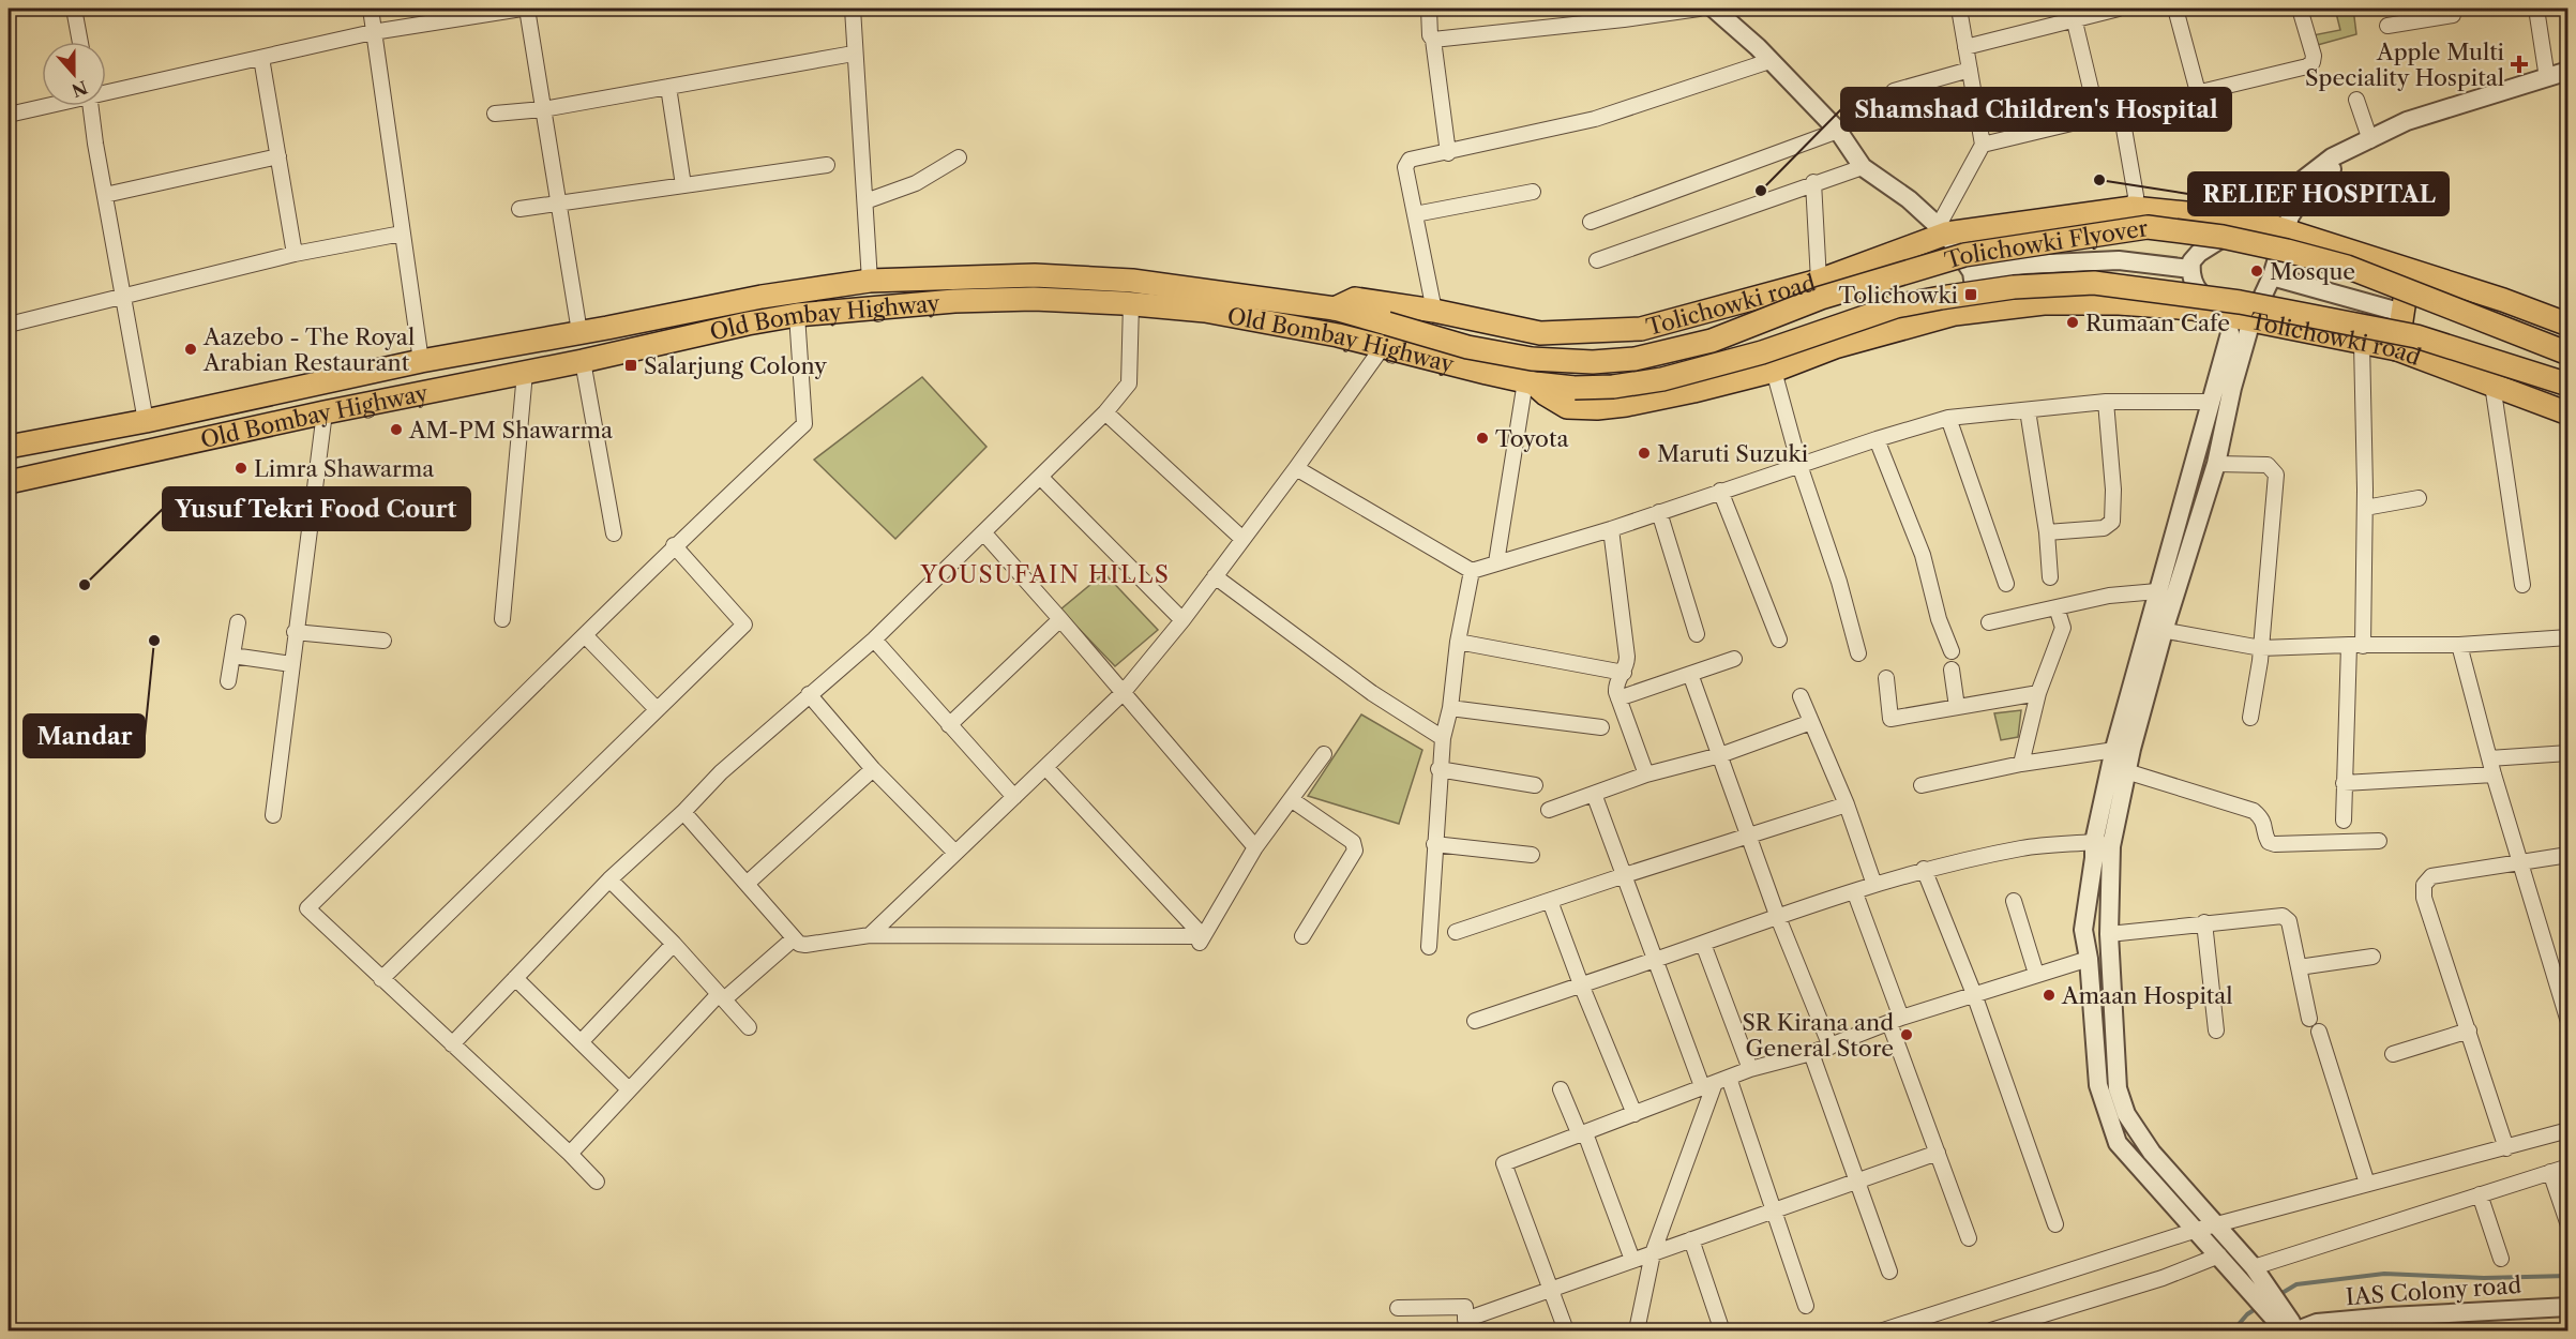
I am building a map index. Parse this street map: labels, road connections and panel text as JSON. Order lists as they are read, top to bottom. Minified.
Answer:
{"streets":{"main road":["Tolichowki Flyover","Tolichowki road","Old Bombay Highway"],"street":["IAS Colony road"]},"crossings":[["Tolichowki Flyover","Tolichowki road"],["Tolichowki Flyover","Old Bombay Highway"],["Tolichowki road","Old Bombay Highway"]],"districts":["YOUSUFAIN HILLS"],"places":{"health":["Apple Multi Speciality Hospital"],"other":["RELIEF HOSPITAL","Shamshad Children's Hospital","Mosque","Rumaan Cafe","Aazebo - The Royal Arabian Restaurant","AM-PM Shawarma","Toyota","Maruti Suzuki","Limra Shawarma","Yusuf Tekri Food Court","Mandar","Amaan Hospital","SR Kirana and General Store"],"transit":["Tolichowki","Salarjung Colony"]},"north":"bottom"}
